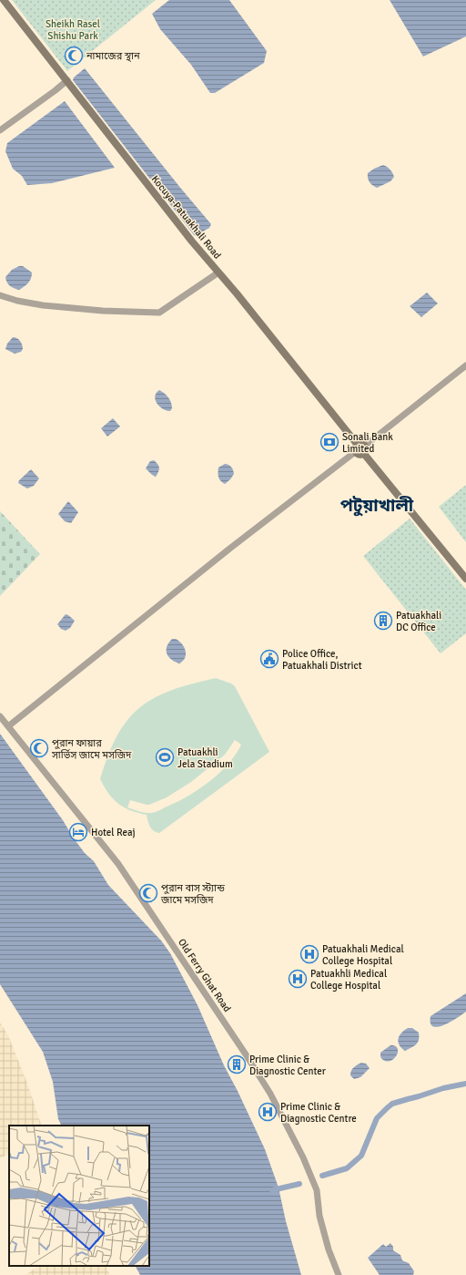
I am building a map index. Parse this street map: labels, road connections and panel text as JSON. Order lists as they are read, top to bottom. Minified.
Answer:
{"streets":{"main road":["Kocuya-Patuakhali Road"],"street":["Old Ferry Ghat Road"]},"districts":["পটুয়াখালী"],"parks":["Sheikh Rasel Shishu Park"],"places":{"mosque":["নামাজের স্থান","পুরান ফায়ার সার্ভিস জামে মসজিদ","পুরান বাস স্ট্যান্ড জামে মসজিদ"],"bank":["Sonali Bank Limited"],"building":["Patuakhali DC Office","Prime Clinic & Diagnostic Center"],"public building":["Police Office, Patuakhali District"],"sports":["Patuakhli Jela Stadium"],"hotel":["Hotel Reaj"],"hospital":["Patuakhali Medical College Hospital","Patuakhli Medical College Hospital","Prime Clinic & Diagnostic Centre"]}}
